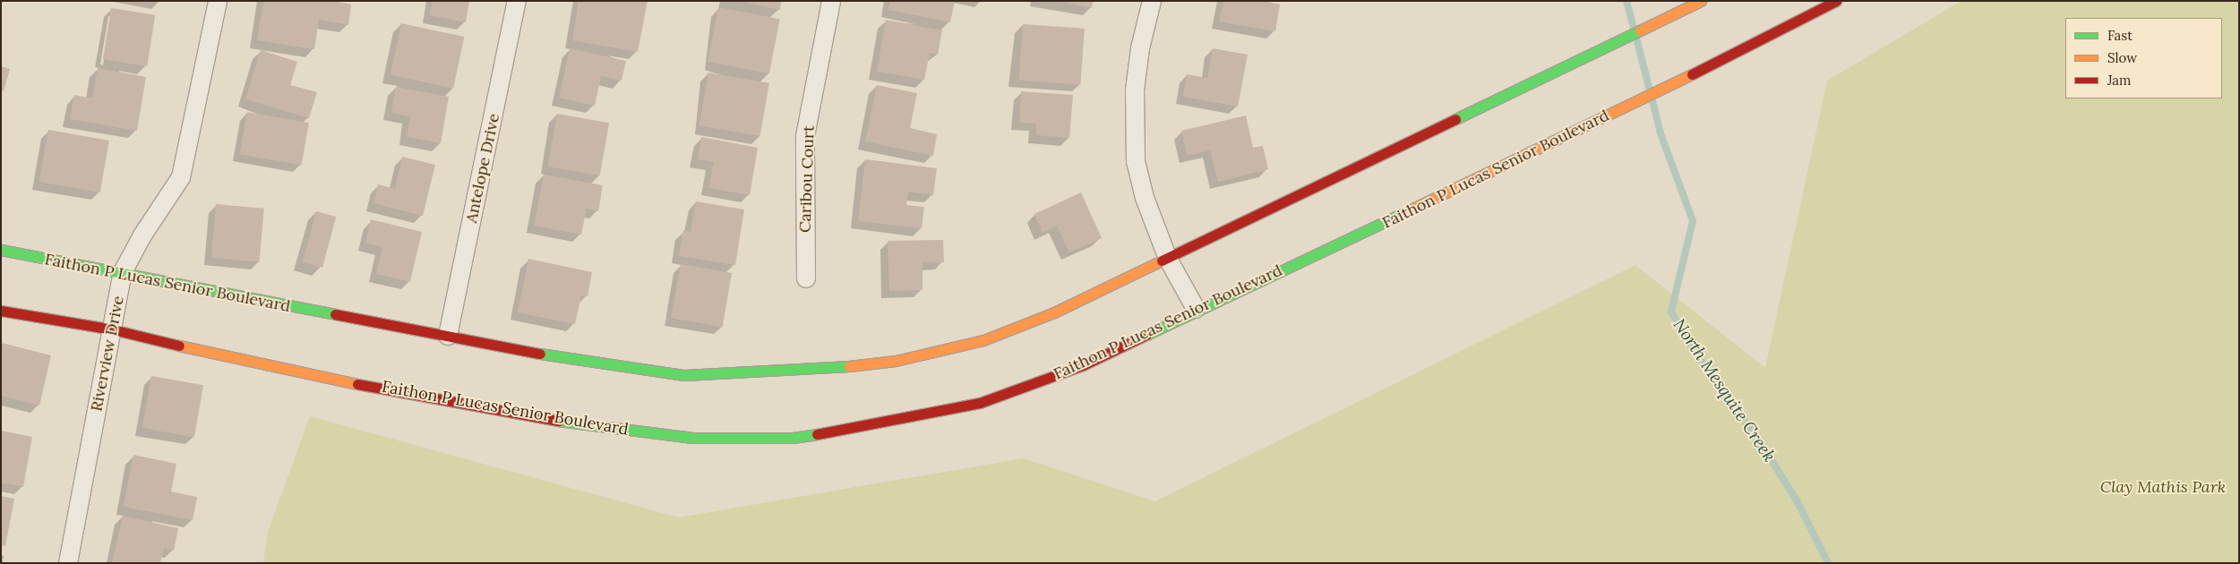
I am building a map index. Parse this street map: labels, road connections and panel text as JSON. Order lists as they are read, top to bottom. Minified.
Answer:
{"streets":{"main road":["Faithon P Lucas Senior Boulevard"],"street":["Antelope Drive","Caribou Court","Riverview Drive"]},"crossings":[["Antelope Drive","Faithon P Lucas Senior Boulevard"],["Faithon P Lucas Senior Boulevard","Riverview Drive"]],"water":["North Mesquite Creek"],"parks":["Clay Mathis Park"],"legend":["Fast","Slow","Jam"]}
